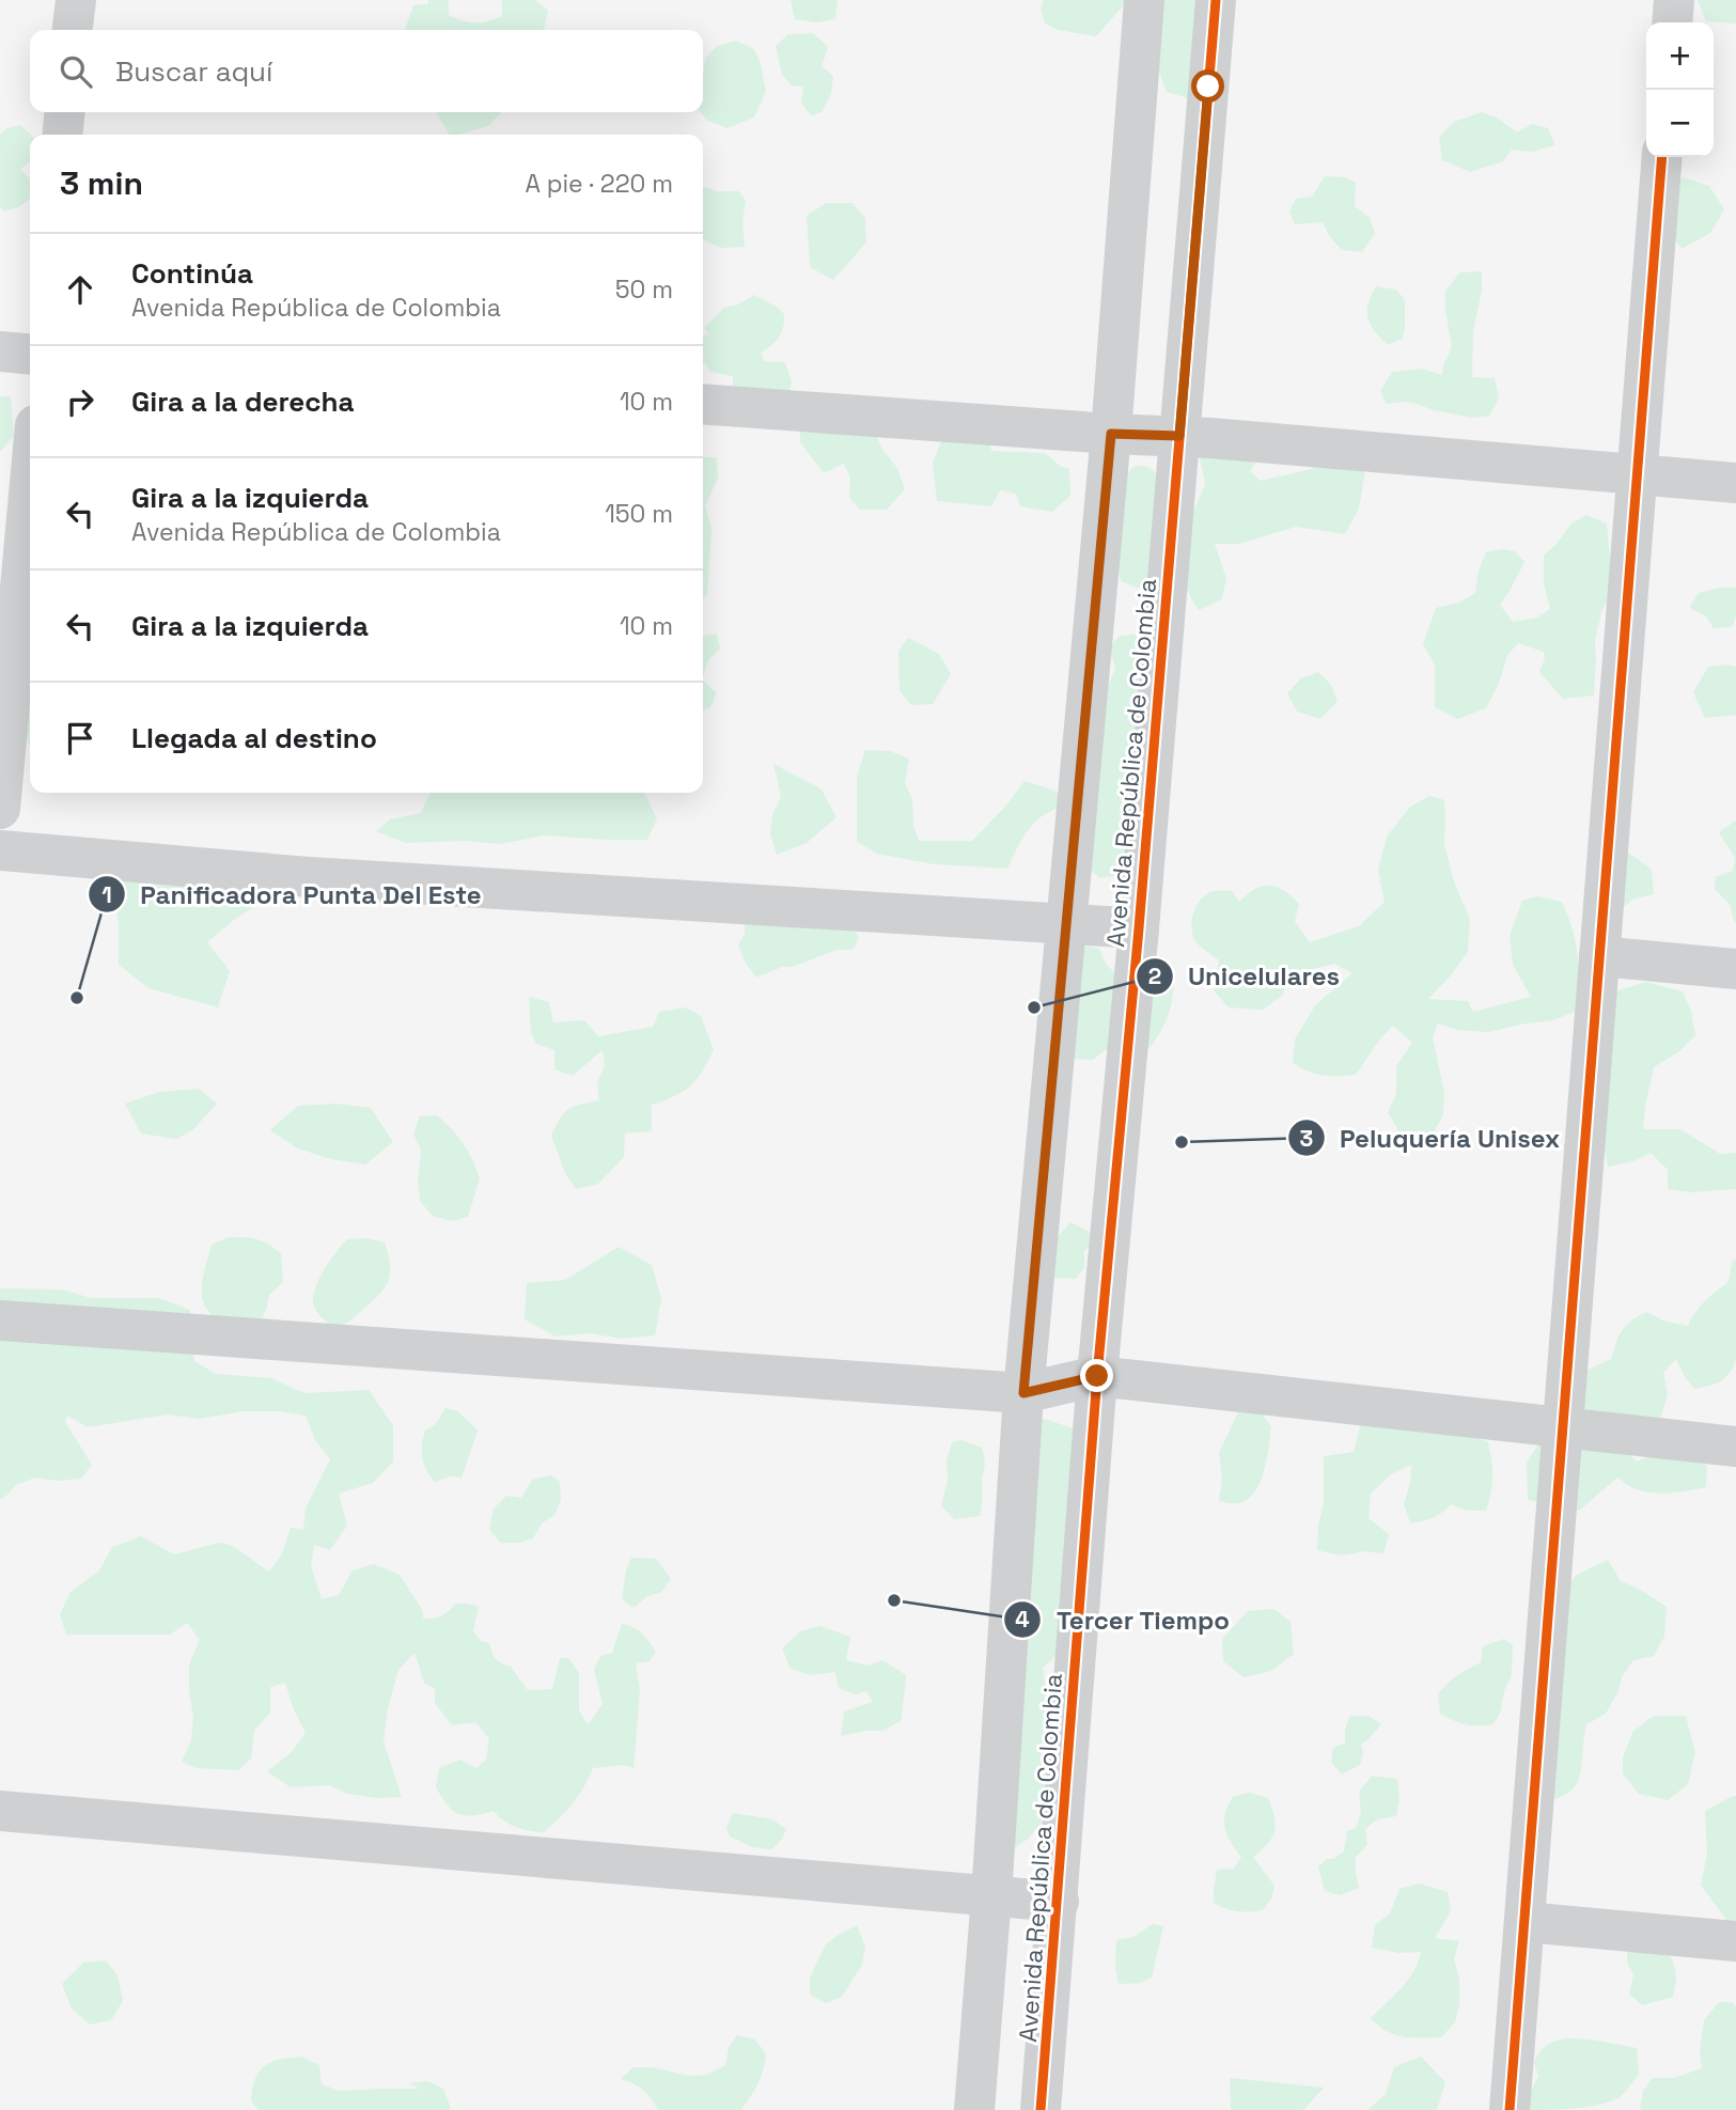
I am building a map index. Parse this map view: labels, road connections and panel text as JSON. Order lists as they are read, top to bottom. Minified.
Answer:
{"streets":{"street":["Avenida República de Colombia"]},"places":["Panificadora Punta Del Este","Unicelulares","Peluquería Unisex","Tercer Tiempo"],"page":{"map_buttons":["+","−"],"search":"Buscar aquí","heading":["3 min","A pie · 220 m"],"list":[["Continúa","Avenida República de Colombia","50 m"],["Gira a la derecha","10 m"],["Gira a la izquierda","Avenida República de Colombia","150 m"],["Gira a la izquierda","10 m"],"Llegada al destino"]}}
